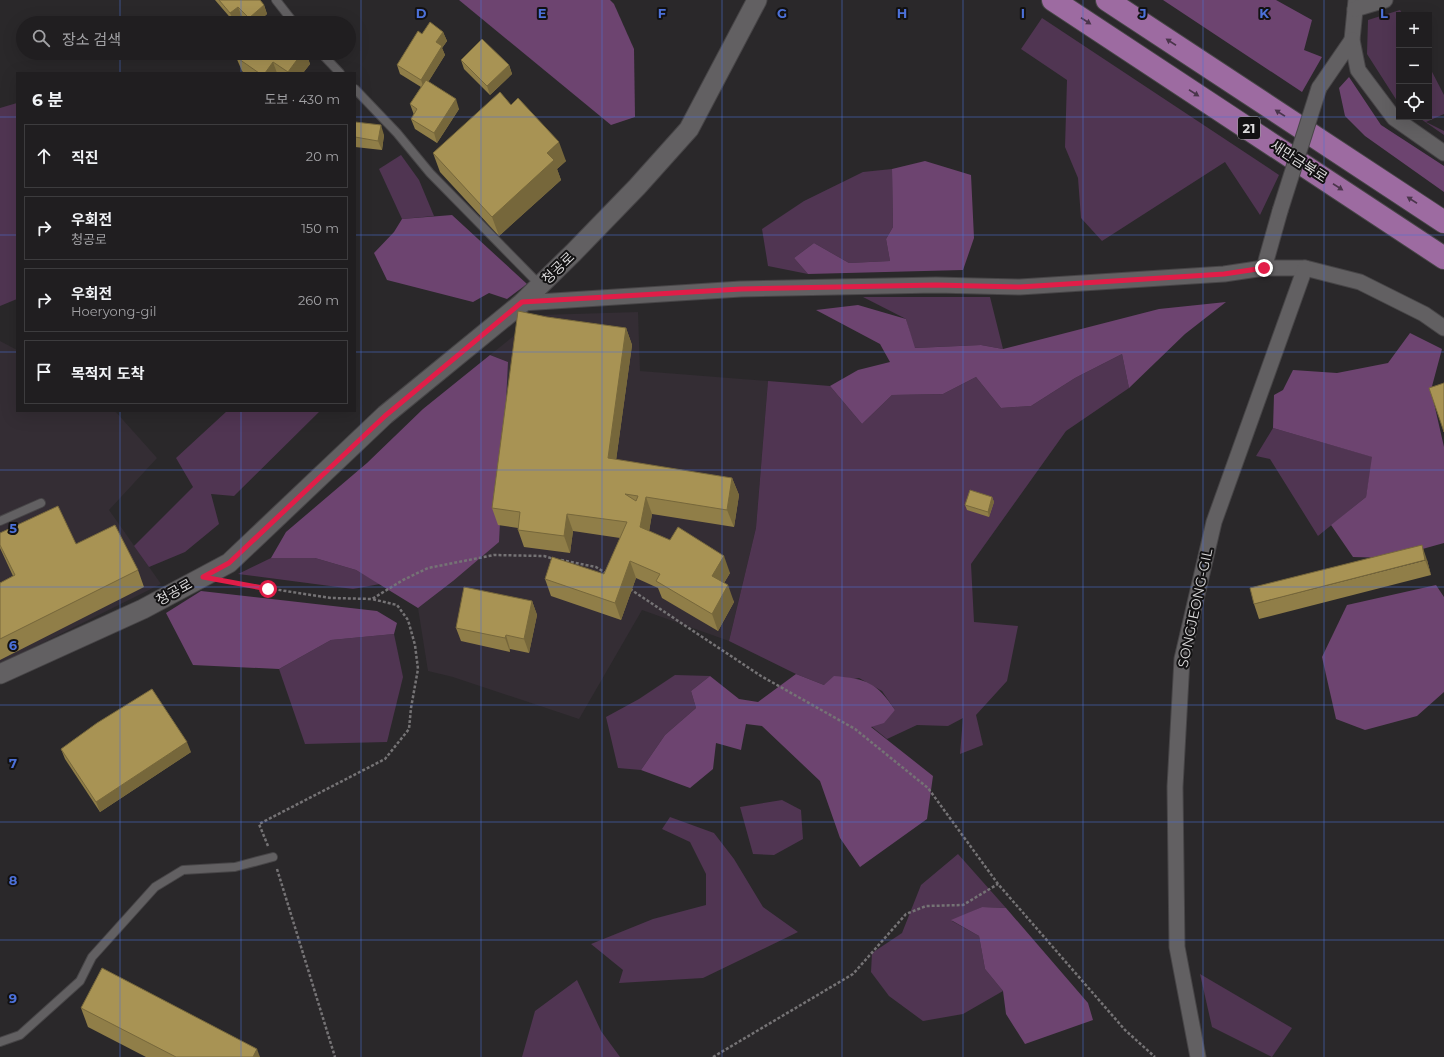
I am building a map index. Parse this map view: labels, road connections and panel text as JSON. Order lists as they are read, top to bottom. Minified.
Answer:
{"streets":{"highway":["21","새만금북로"],"street":["청공로","SONGJEONG-GIL"]},"page":{"map_buttons":["+","−"],"search":"장소 검색","heading":["6 분","도보 · 430 m"],"list":[["직진","20 m"],["우회전","청공로","150 m"],["우회전","Hoeryong-gil","260 m"],"목적지 도착"]},"grid":{"columns":["D","E","F","G","H","I","J","K","L"],"rows":["5","6","7","8","9"]}}
